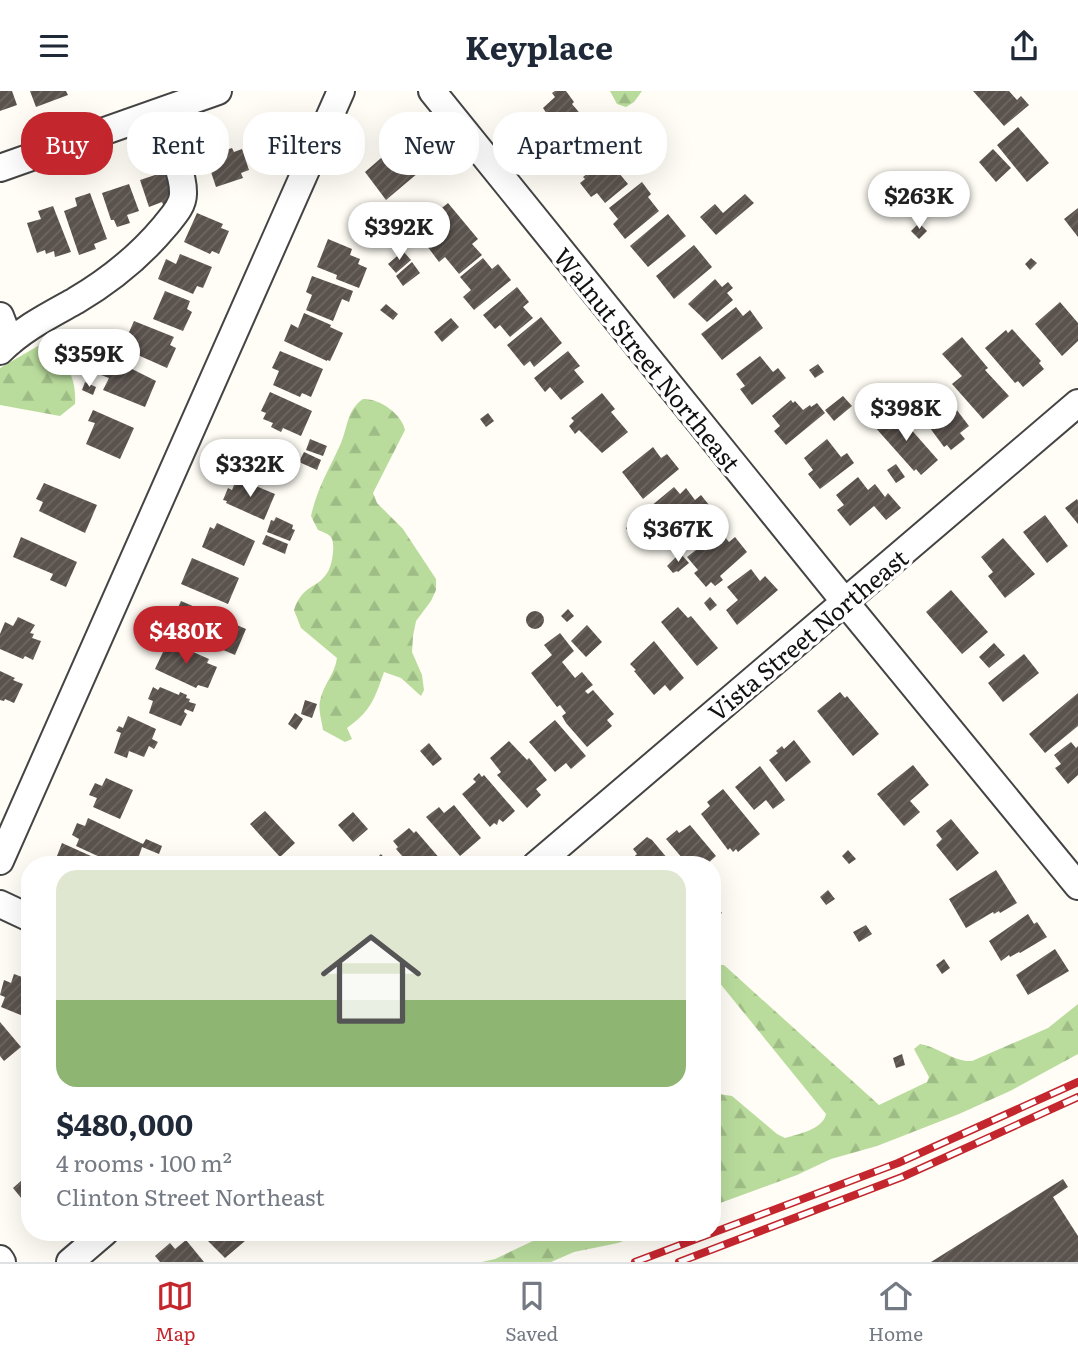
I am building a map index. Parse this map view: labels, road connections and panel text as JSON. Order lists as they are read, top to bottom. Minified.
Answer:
{"streets":{"street":["Walnut Street Northeast","Vista Street Northeast"]},"crossings":[["Walnut Street Northeast","Vista Street Northeast"]],"page":{"header":"Keyplace","chip":["Buy","Rent","Filters","New","Apartment"],"price":["$263K","$392K","$359K","$398K","$332K","$367K","$480K"],"list":[{"name":"$480,000","note":"4 rooms · 100 m² · Clinton Street Northeast"}],"tabs":["Map","Saved","Home"]}}
